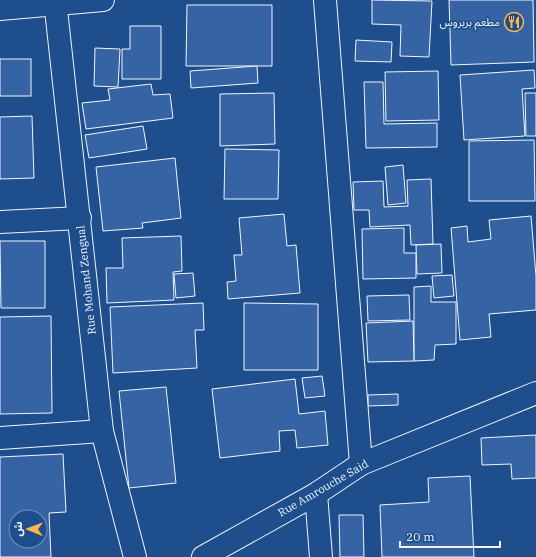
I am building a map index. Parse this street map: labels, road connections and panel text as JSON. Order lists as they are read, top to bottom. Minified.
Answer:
{"streets":{"street":["Rue Mohand Zengual","Rue Amrouche Said"]},"places":{"restaurant":["مطعم بربروس"]},"scale_bar":"20 m","north":"left"}
